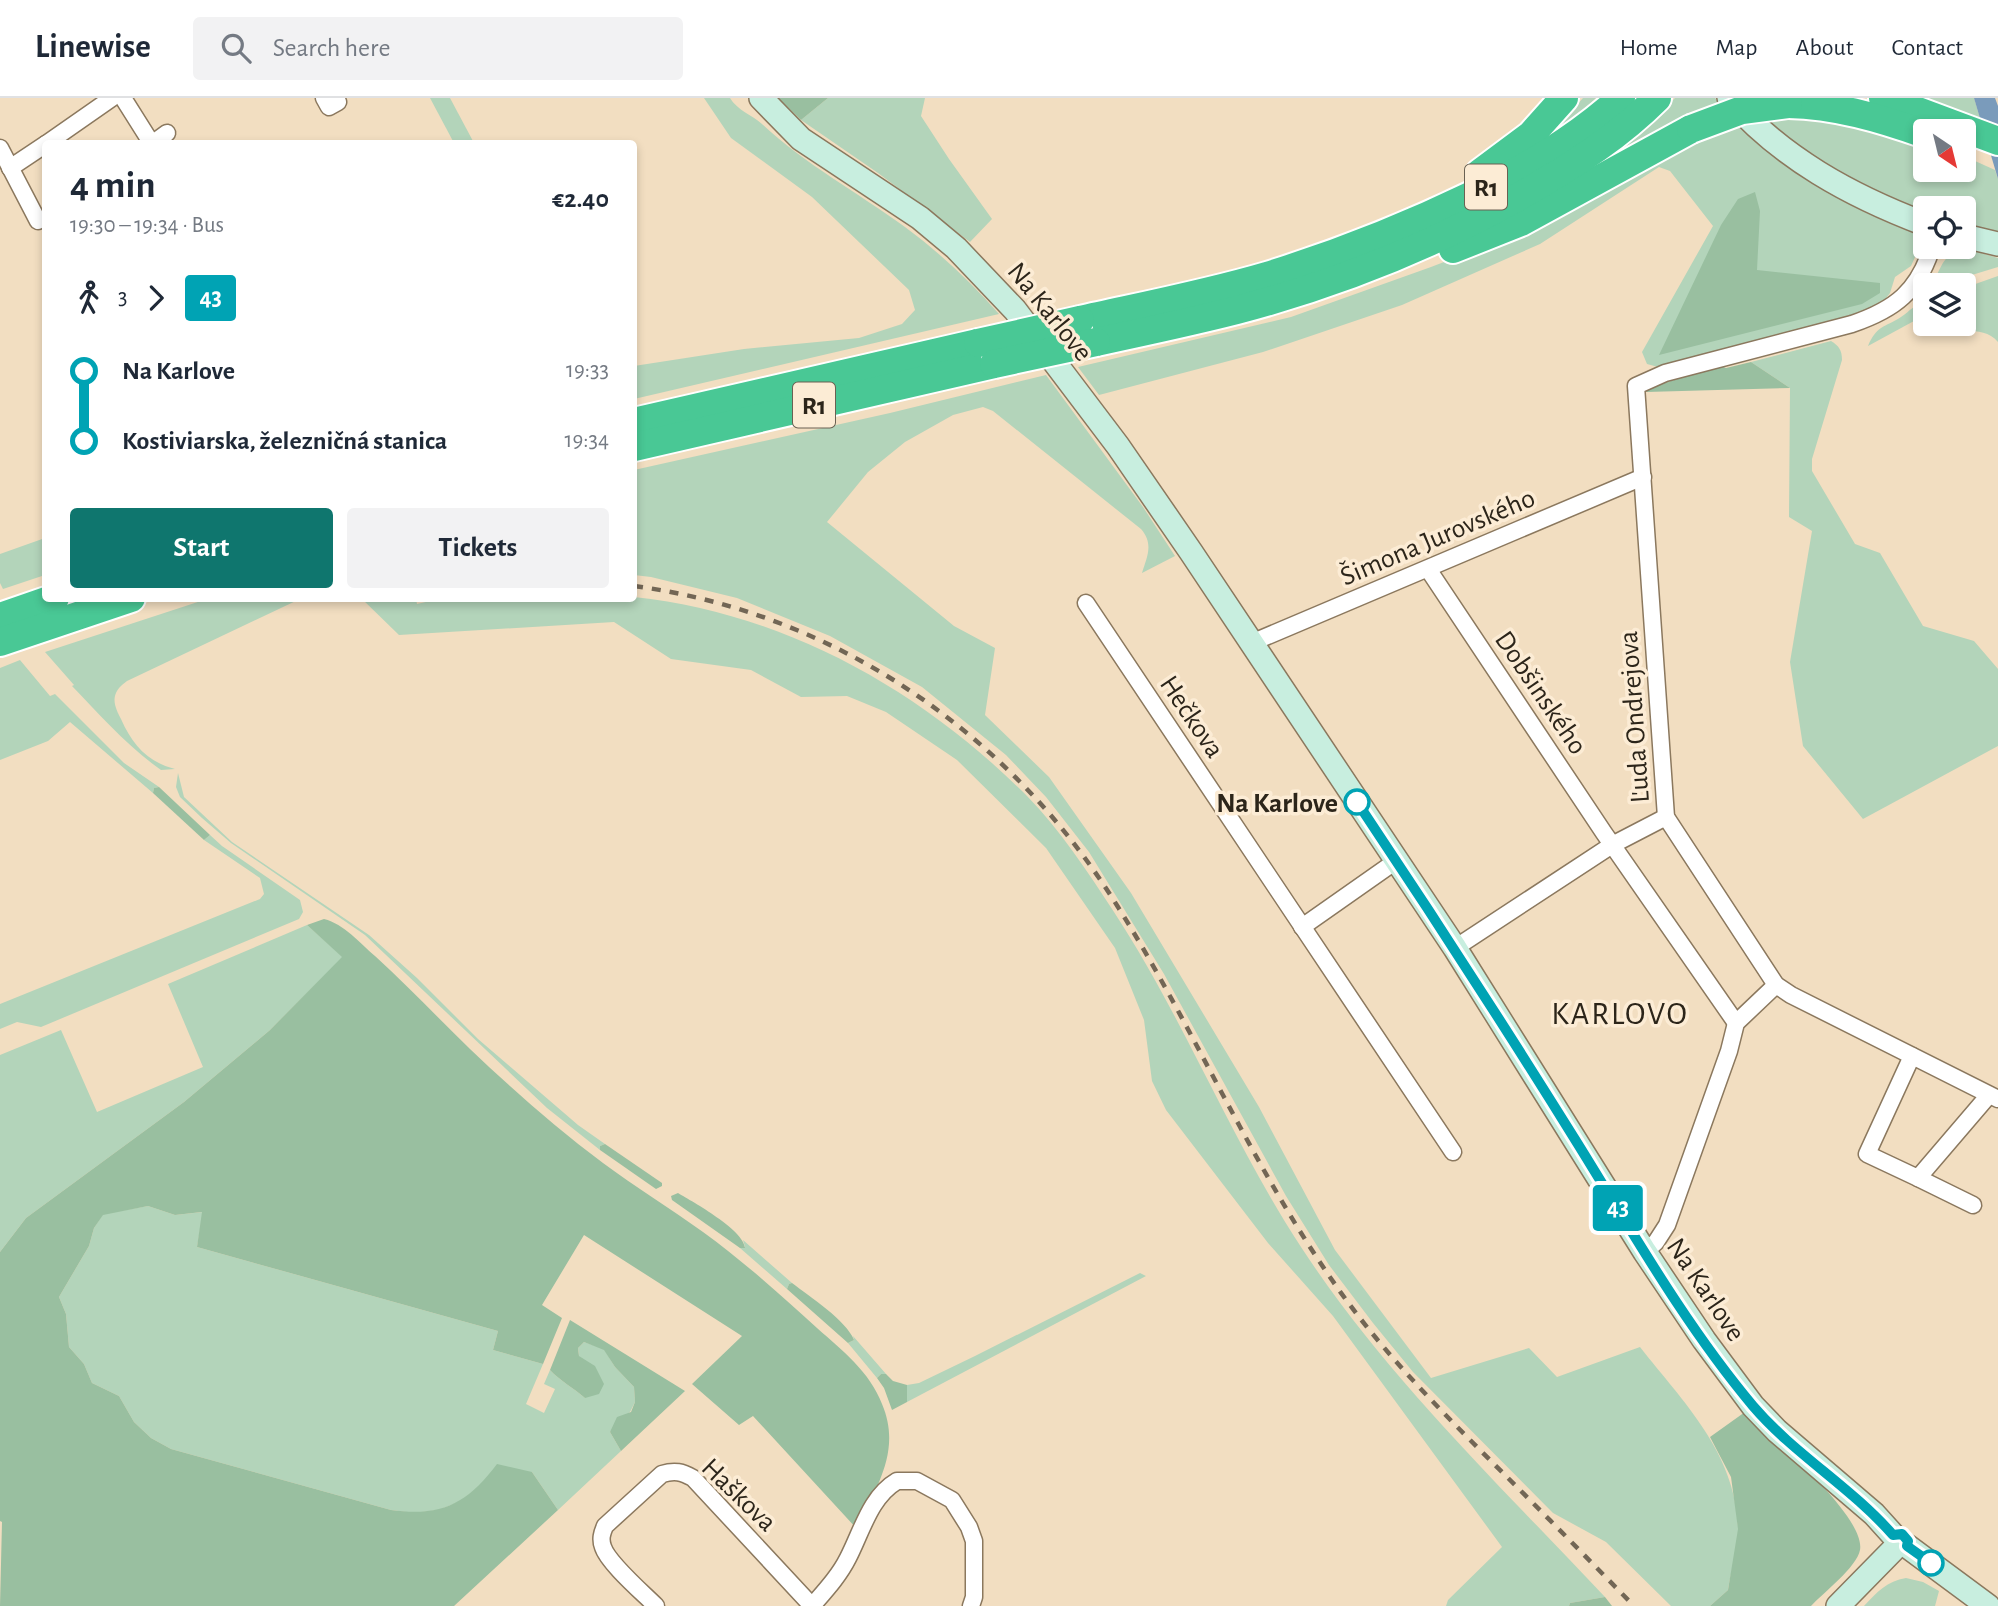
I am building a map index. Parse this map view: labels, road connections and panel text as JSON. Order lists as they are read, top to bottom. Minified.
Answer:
{"streets":{"highway":["R1"],"street":["Na Karlove","Šimona Jurovského","Dobšinského","Hečkova","Ľuda Ondrejova","Haškova"]},"crossings":[["Na Karlove","Šimona Jurovského"],["Šimona Jurovského","Dobšinského"],["Šimona Jurovského","Ľuda Ondrejova"]],"districts":["KARLOVO"],"places":["Na Karlove"],"lines":["bus line 43"],"north":"bottom right","page":{"header":"Linewise","search":"Search here","nav":["Home","Map","About","Contact"],"on_map":"43","heading":["4 min","19:30 – 19:34 · Bus","€2.40"],"legs":["3","43"],"list":[{"name":"Na Karlove","value":"19:33"},{"name":"Kostiviarska, železničná stanica","value":"19:34"}],"buttons":["Start","Tickets"]}}
